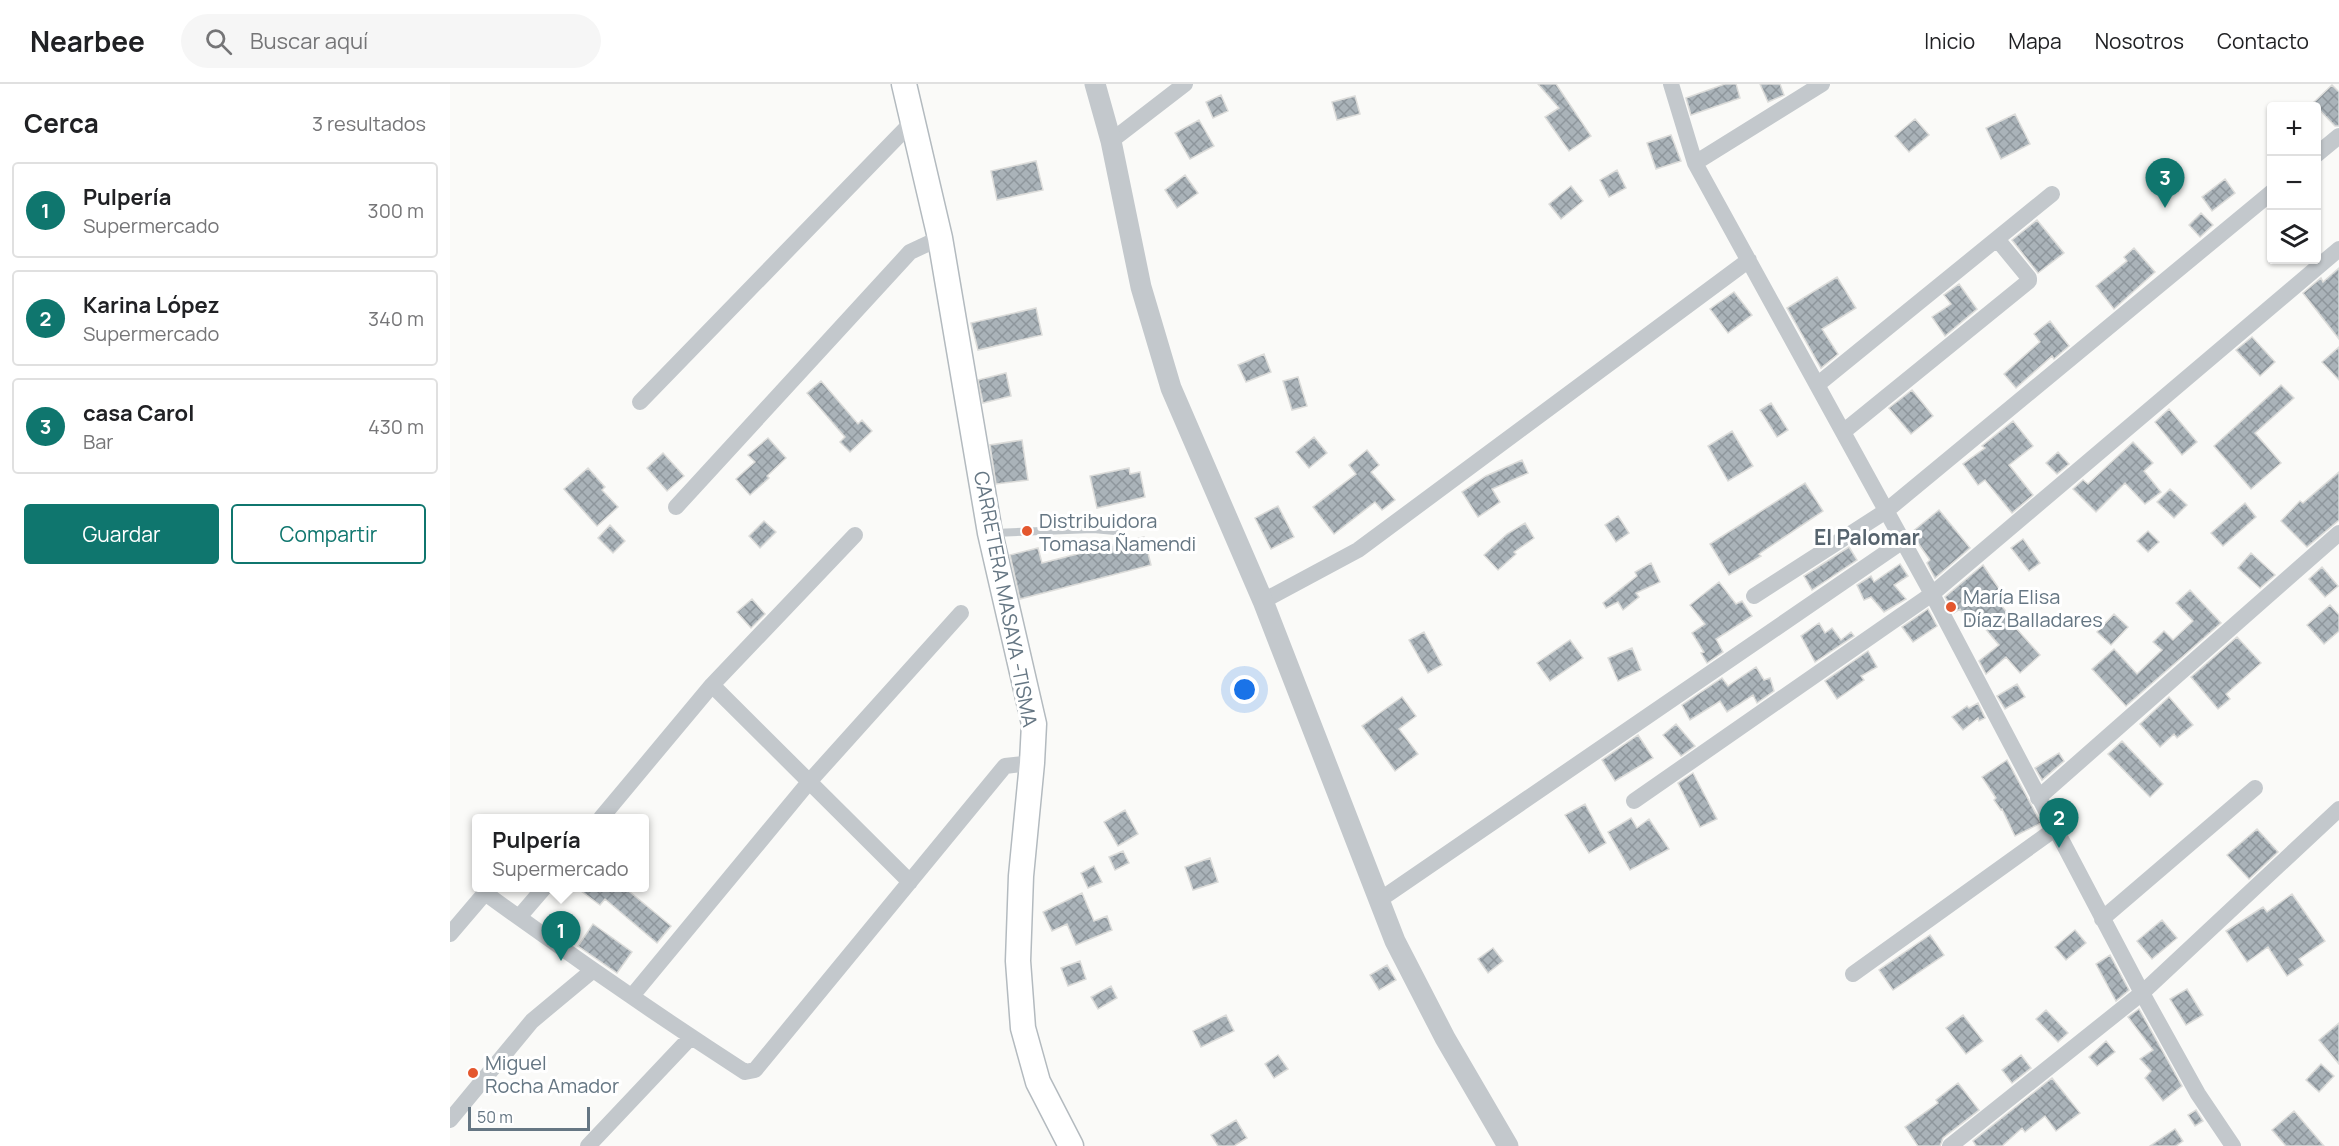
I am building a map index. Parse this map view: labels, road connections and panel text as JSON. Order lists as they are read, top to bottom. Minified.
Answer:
{"streets":{"main road":["CARRETERA MASAYA -TISMA"]},"districts":["El Palomar"],"places":["Distribuidora Tomasa Ñamendi","María Elisa Díaz Balladares","Miguel Rocha Amador"],"scale_bar":"50 m","page":{"header":"Nearbee","search":"Buscar aquí","nav":["Inicio","Mapa","Nosotros","Contacto"],"heading":["Cerca","3 resultados"],"map_buttons":["+","−"],"pins":["3","2","1"],"list":[{"mark":"1","name":"Pulpería","note":"Supermercado","value":"300 m"},{"mark":"2","name":"Karina López","note":"Supermercado","value":"340 m"},{"mark":"3","name":"casa Carol","note":"Bar","value":"430 m"}],"buttons":["Guardar","Compartir"],"popup":["Pulpería","Supermercado"],"scale":"50 m"}}
